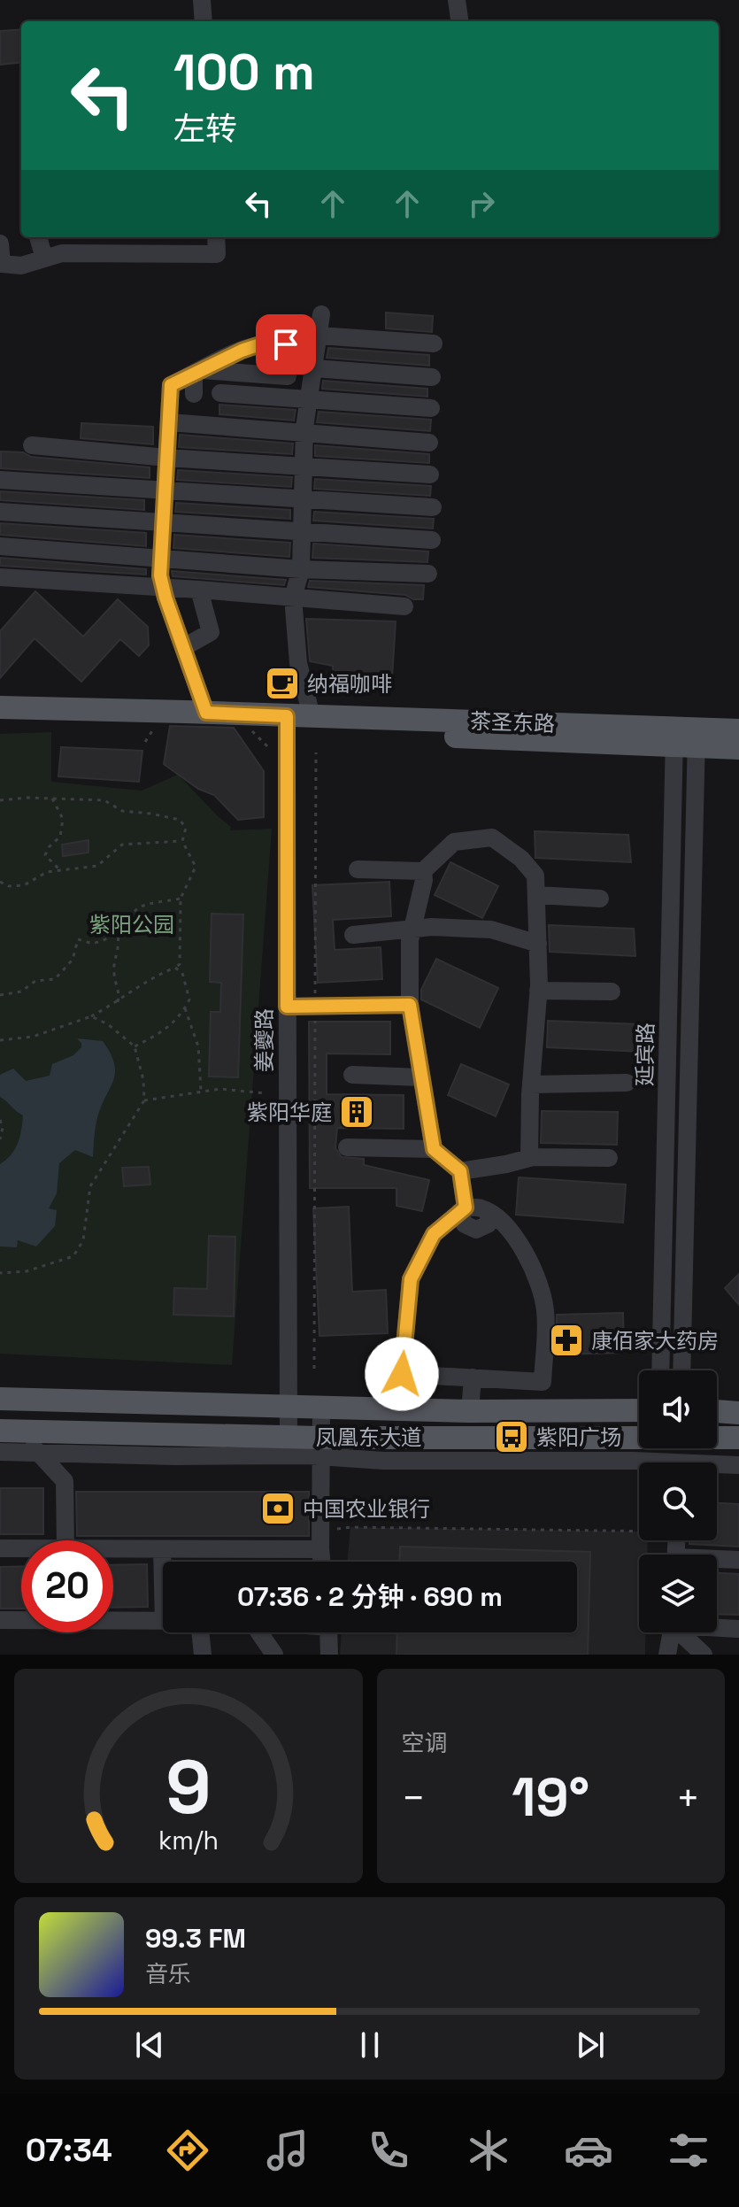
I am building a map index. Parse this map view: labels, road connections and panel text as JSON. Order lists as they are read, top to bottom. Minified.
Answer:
{"streets":{"main road":["茶圣东路","凤凰东大道"],"street":["姜夔路","延宾路"]},"crossings":[["茶圣东路","姜夔路"],["茶圣东路","延宾路"],["姜夔路","凤凰东大道"]],"parks":["紫阳公园"],"places":{"cafe":["纳福咖啡"],"building":["紫阳华庭"],"pharmacy":["康佰家大药房"],"bus stop":["紫阳广场"],"bank":["中国农业银行"]},"page":{"turn":["100 m","左转"],"limit":"20","trip":"07:36 · 2 分钟 · 690 m","tile":"空调","heat":["−","19°","+"],"song":["99.3 FM","音乐"],"tabs":"07:34","gauge":["9","km/h"]}}
